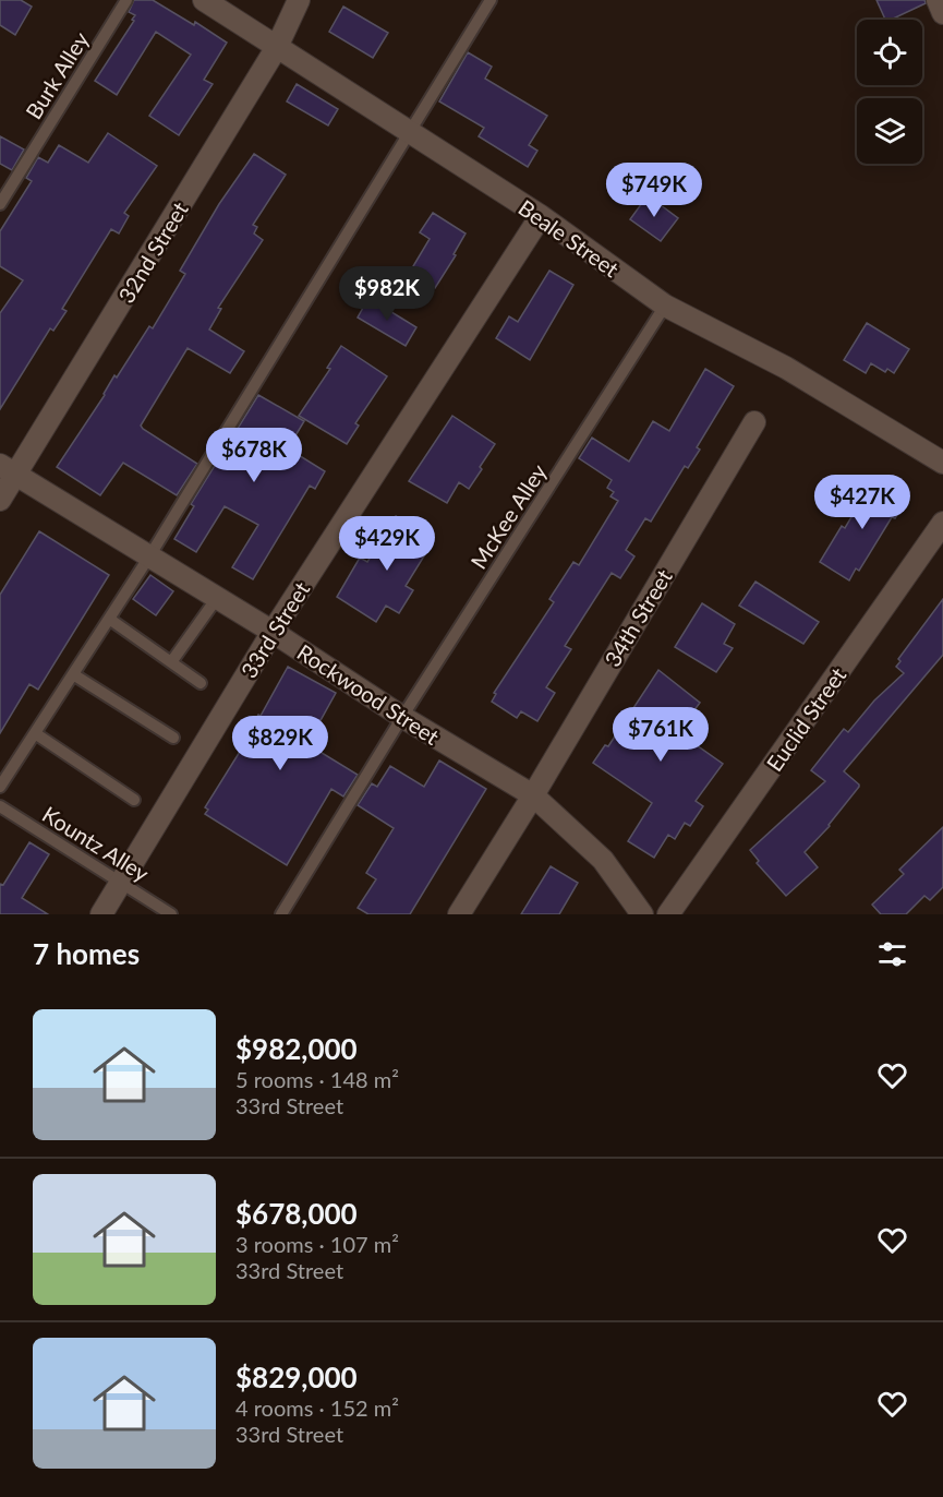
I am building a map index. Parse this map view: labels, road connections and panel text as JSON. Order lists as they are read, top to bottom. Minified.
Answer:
{"streets":{"street":["Beale Street","32nd Street","34th Street","33rd Street","Rockwood Street","Euclid Street"],"lane":["Burk Alley","McKee Alley","Kountz Alley"]},"crossings":[["Beale Street","32nd Street"],["Beale Street","McKee Alley"],["Beale Street","33rd Street"],["32nd Street","Rockwood Street"],["McKee Alley","Rockwood Street"],["34th Street","Rockwood Street"],["33rd Street","Rockwood Street"],["33rd Street","Kountz Alley"]],"page":{"price":["$749K","$982K","$678K","$427K","$429K","$761K","$829K"],"heading":"7 homes","list":[{"name":"$982,000","note":"5 rooms · 148 m² · 33rd Street"},{"name":"$678,000","note":"3 rooms · 107 m² · 33rd Street"},{"name":"$829,000","note":"4 rooms · 152 m² · 33rd Street"}]}}
